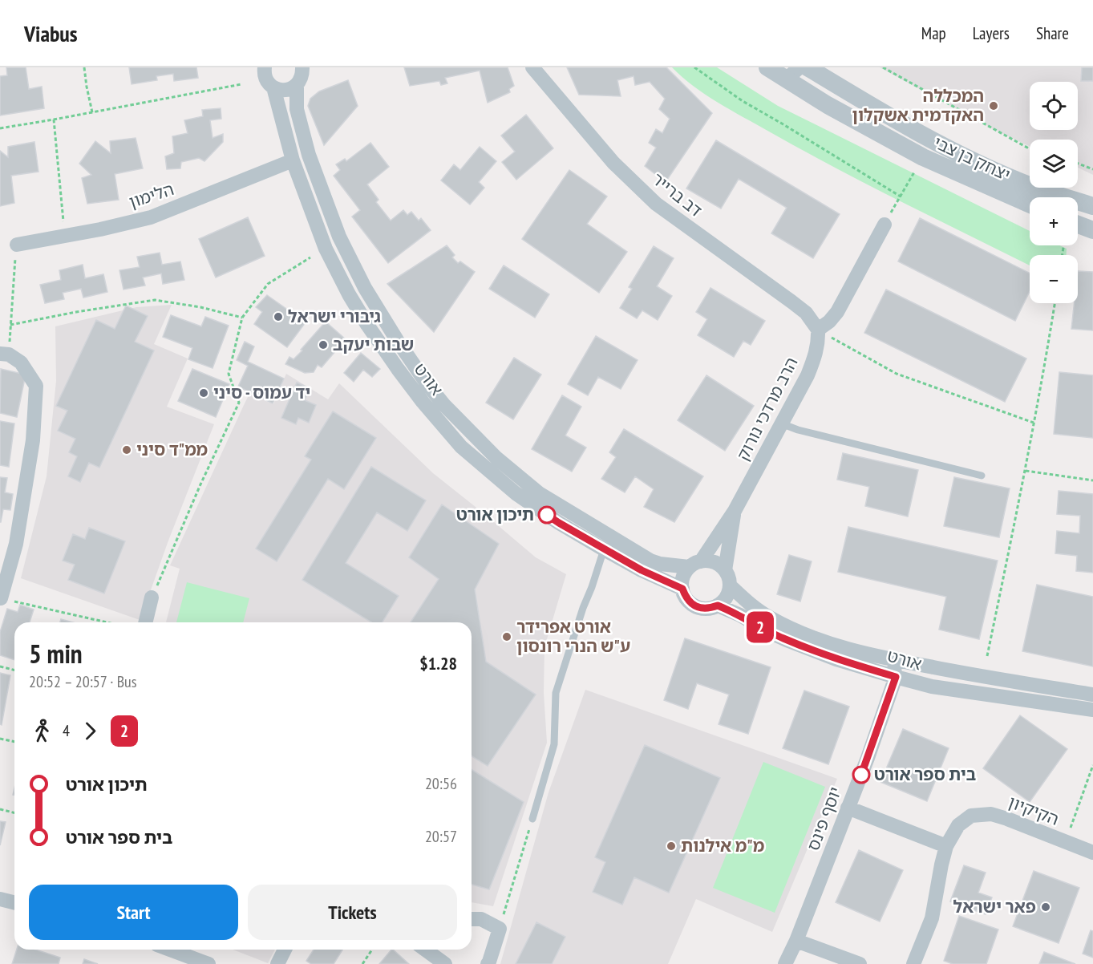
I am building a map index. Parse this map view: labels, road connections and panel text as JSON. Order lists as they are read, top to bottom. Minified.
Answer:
{"streets":{"street":["יצחק בן צבי","דב ברייר","הלימון","אורט","הרב מרדכי נורוק","הקיקיון","יוסף פינס"]},"crossings":[["דב ברייר","הרב מרדכי נורוק"],["הלימון","אורט"],["אורט","הרב מרדכי נורוק"],["אורט","יוסף פינס"]],"places":["המכללה האקדמית אשקלון","גיבורי ישראל","שבות יעקב","יד עמוס - סיני","ממ\"ד סיני","תיכון אורט","אורט אפרידר ע\"ש הנרי רונסון","בית ספר אורט","מ\"מ אילנות","פאר ישראל"],"lines":["bus line 2"],"page":{"header":"Viabus","nav":["Map","Layers","Share"],"on_map":"2","map_buttons":["+","−"],"heading":["5 min","20:52 – 20:57 · Bus","$1.28"],"legs":["4","2"],"list":[{"name":"תיכון אורט","value":"20:56"},{"name":"בית ספר אורט","value":"20:57"}],"buttons":["Start","Tickets"]}}
